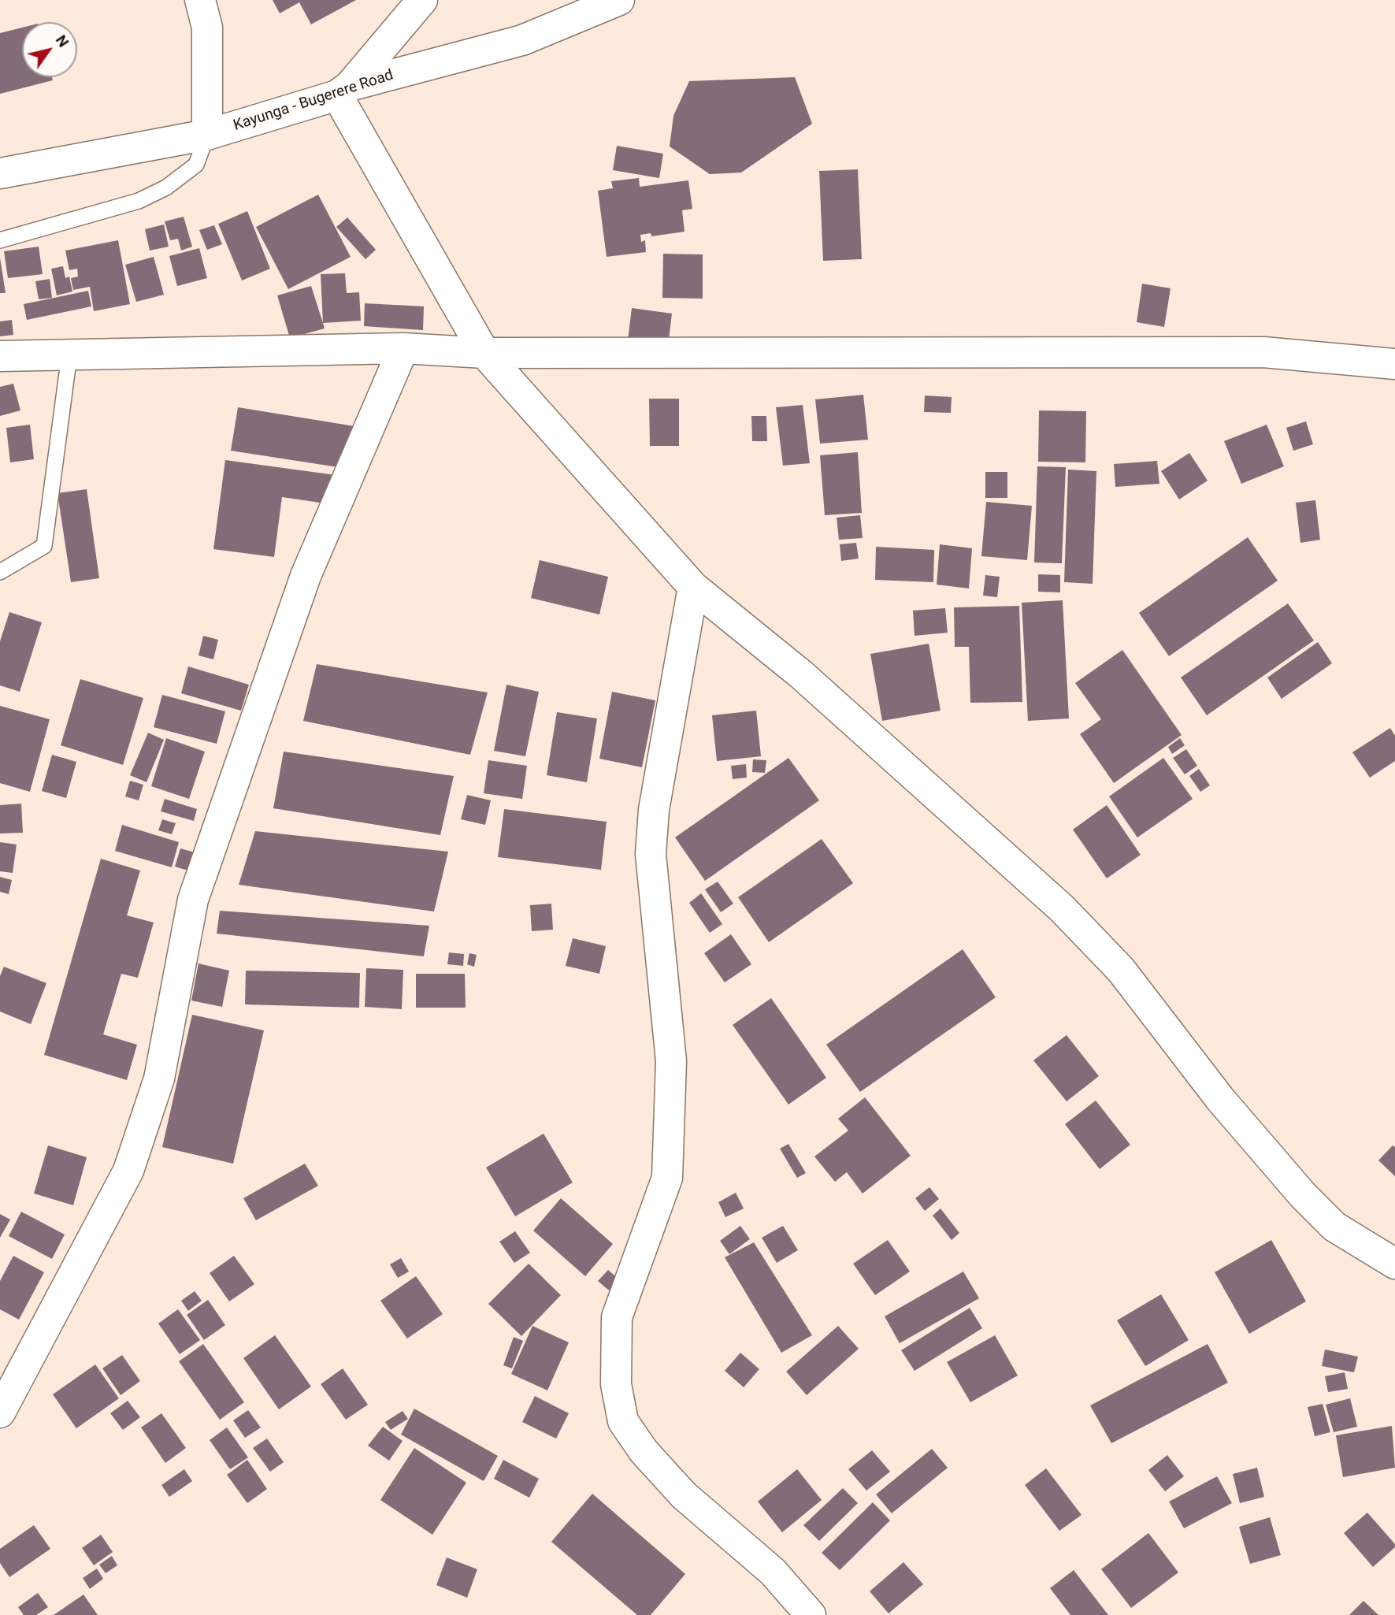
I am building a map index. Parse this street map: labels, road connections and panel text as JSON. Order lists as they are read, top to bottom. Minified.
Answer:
{"streets":{"street":["Kayunga - Bugerere Road"]},"north":"top right"}
